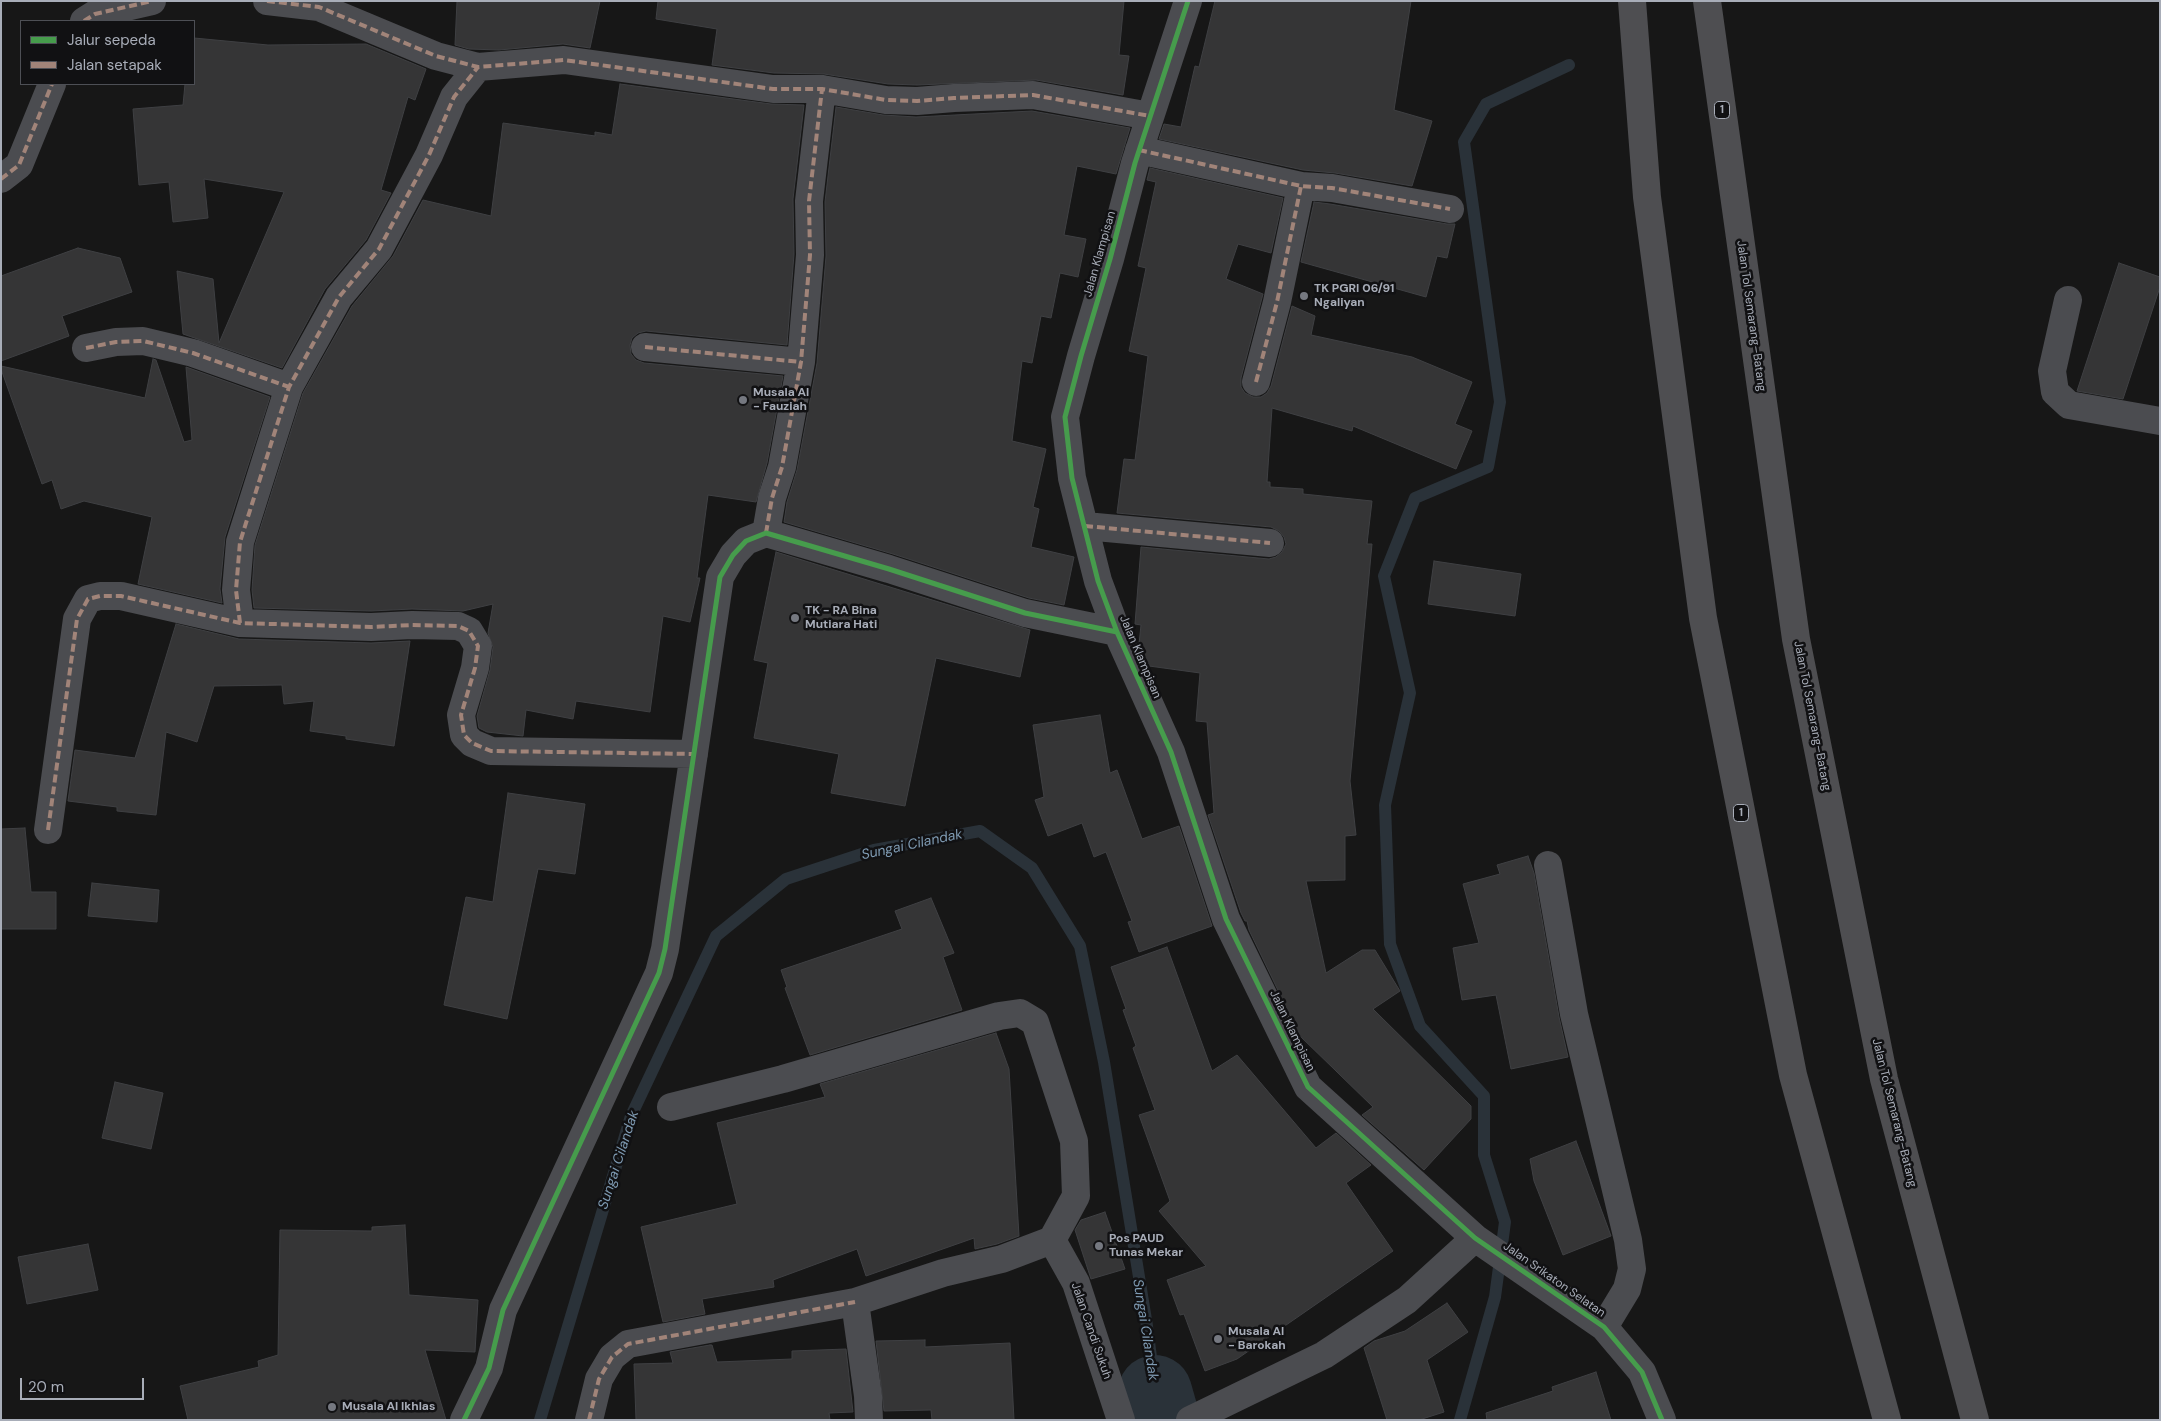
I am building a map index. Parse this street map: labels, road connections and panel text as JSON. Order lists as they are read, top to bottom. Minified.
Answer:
{"streets":{"highway":["1","Jalan Tol Semarang–Batang"],"street":["Jalan Klampisan","Jalan Srikaton Selatan","Jalan Candi Sukuh"]},"crossings":[["Jalan Klampisan","Jalan Srikaton Selatan"]],"water":["Sungai Cilandak"],"places":["TK PGRI 06/91 Ngaliyan","Musala Al - Fauziah","TK - RA Bina Mutiara Hati","Pos PAUD Tunas Mekar","Musala Al - Barokah","Musala Al Ikhlas"],"legend":["Jalur sepeda","Jalan setapak"],"scale_bar":"20 m"}
